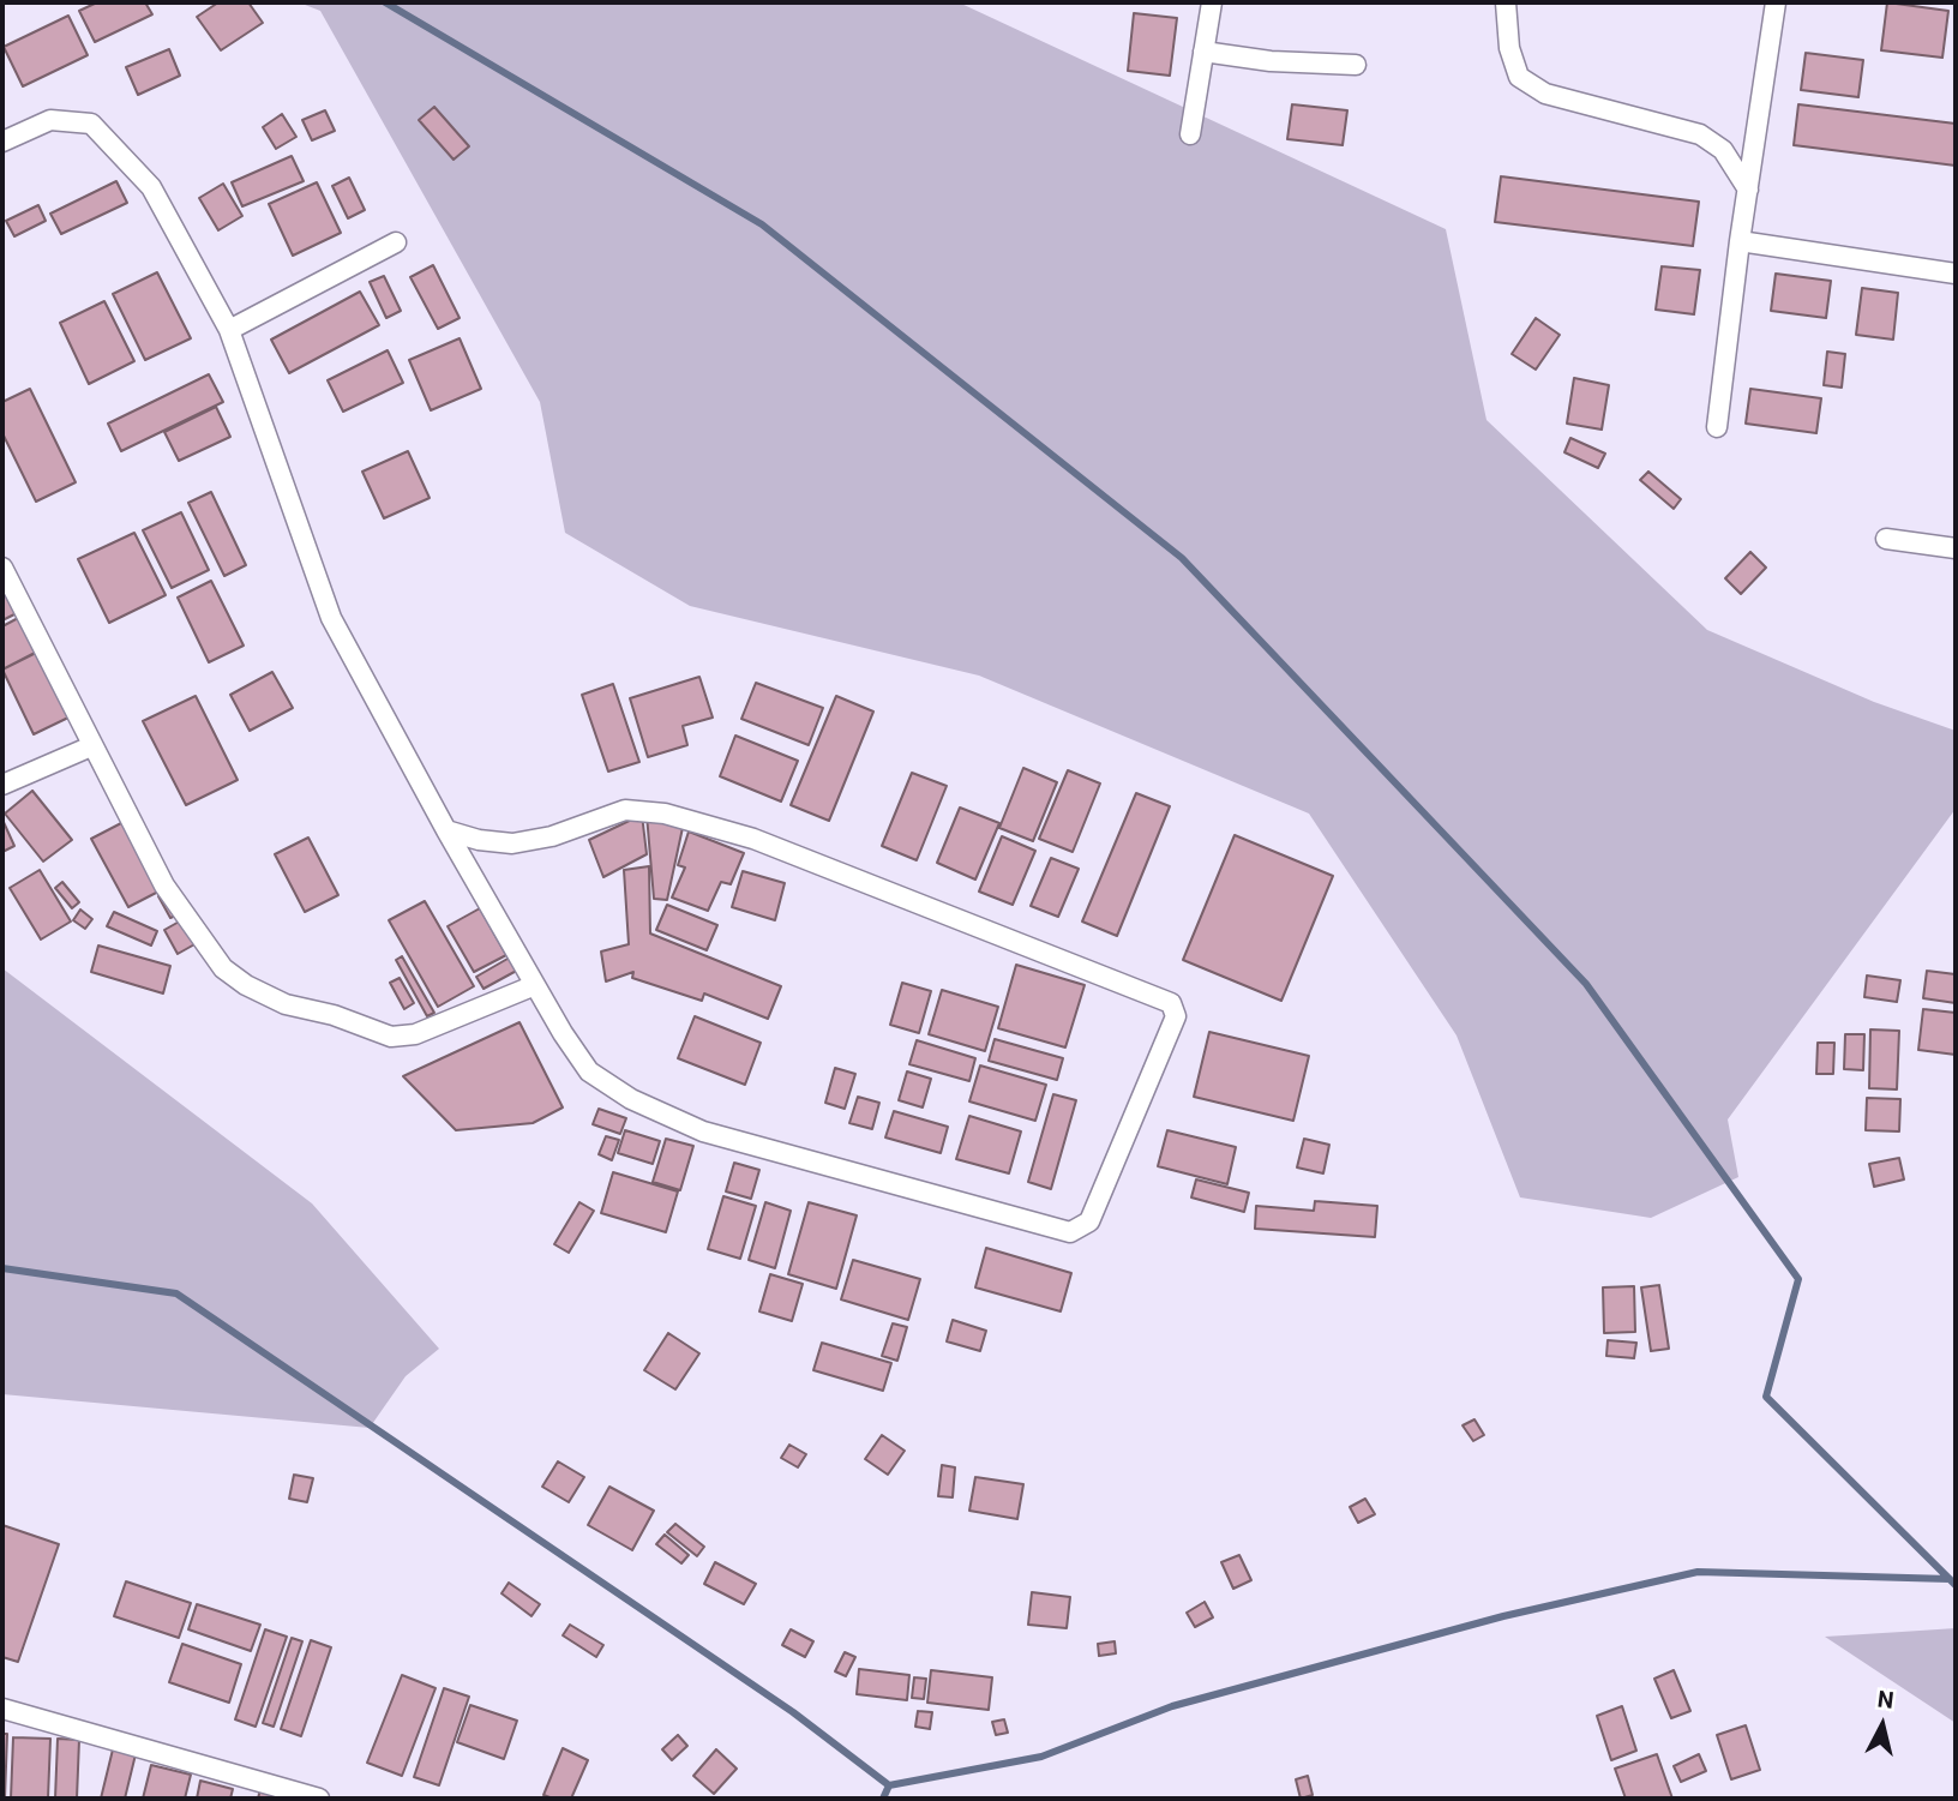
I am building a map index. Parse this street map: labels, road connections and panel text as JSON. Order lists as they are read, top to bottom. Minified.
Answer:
{"north":"top"}
